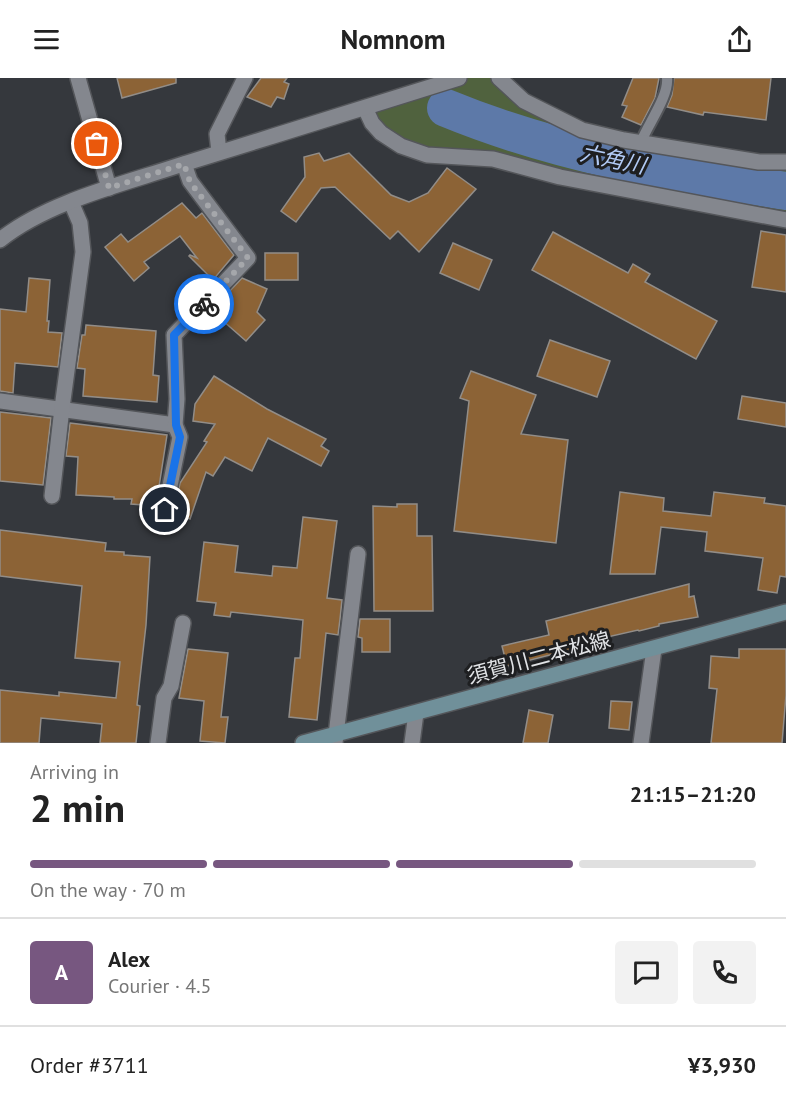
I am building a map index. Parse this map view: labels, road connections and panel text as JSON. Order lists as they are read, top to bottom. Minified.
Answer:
{"streets":{"main road":["須賀川二本松線"]},"water":["六角川"],"page":{"header":"Nomnom","heading":["2 min","Arriving in","21:15–21:20"],"panel":["Alex","Courier · 4.5","Order #3711","¥3,930"],"bar":"On the way · 70 m","round":"A"}}
